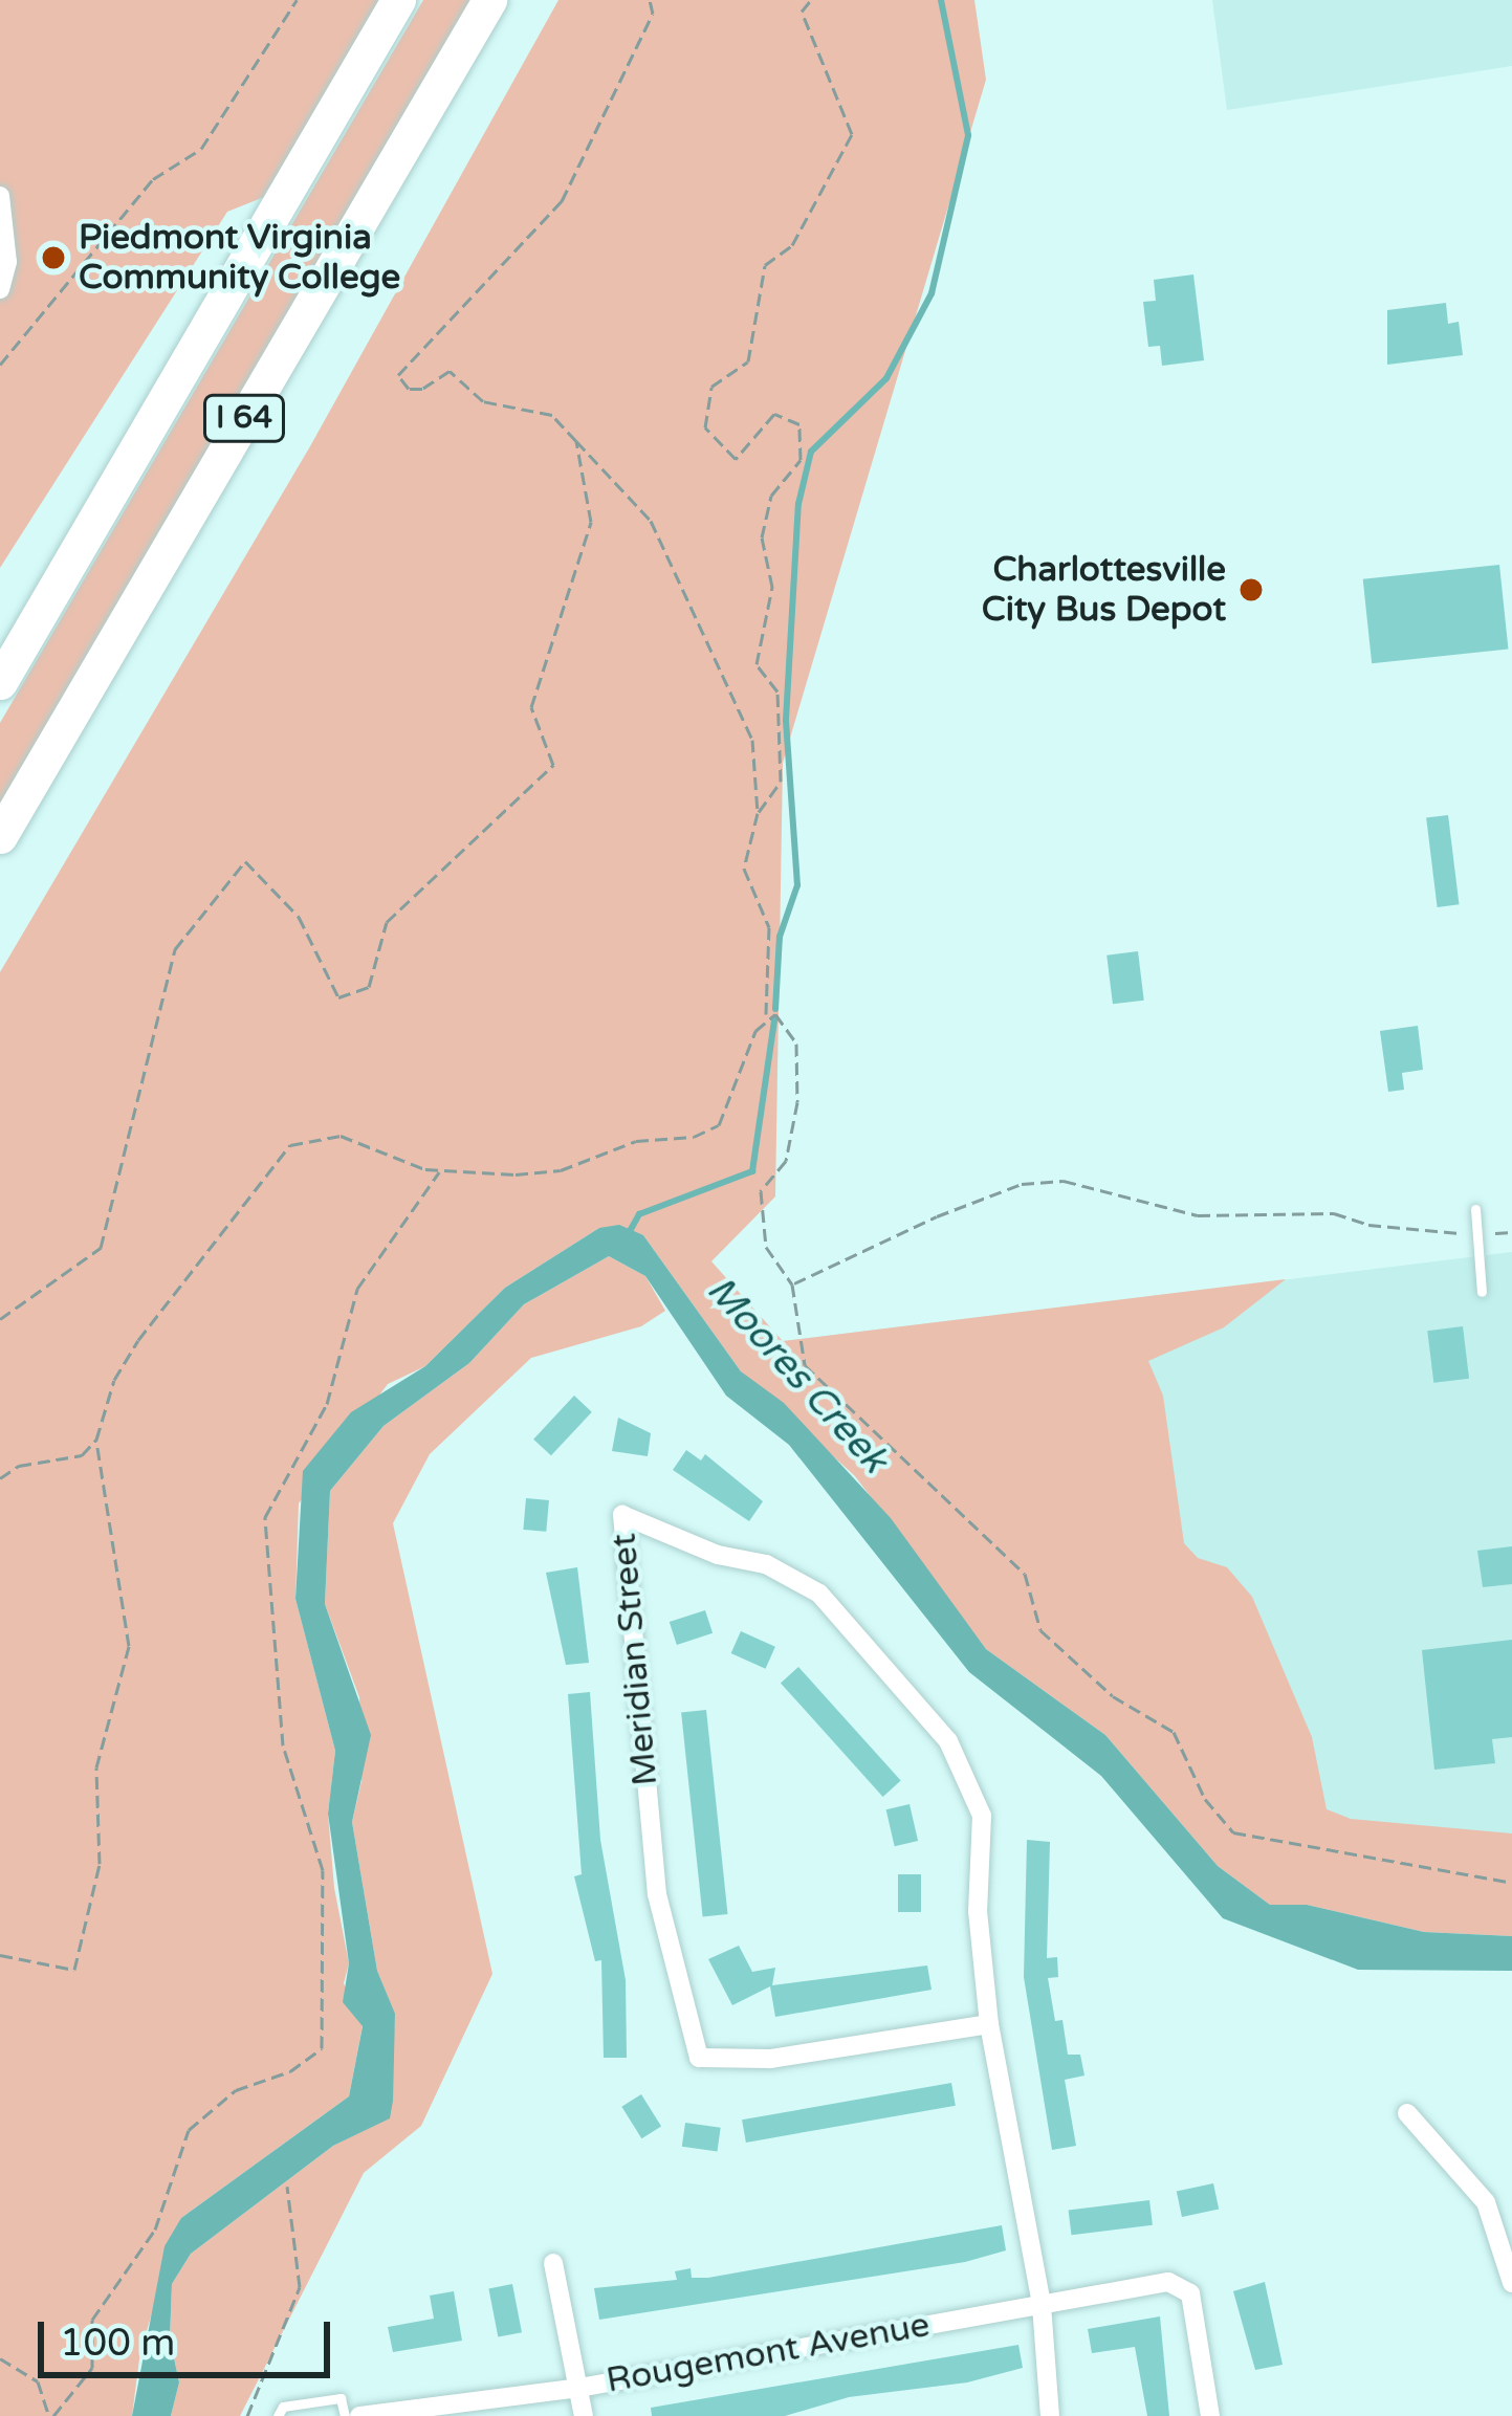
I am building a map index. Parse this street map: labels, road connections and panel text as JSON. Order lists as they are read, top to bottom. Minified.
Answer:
{"streets":{"highway":["I 64"],"street":["Meridian Street","Rougemont Avenue"]},"crossings":[["Meridian Street","Rougemont Avenue"]],"water":["Moores Creek"],"places":["Piedmont Virginia Community College","Charlottesville City Bus Depot"],"scale_bar":"100 m"}
